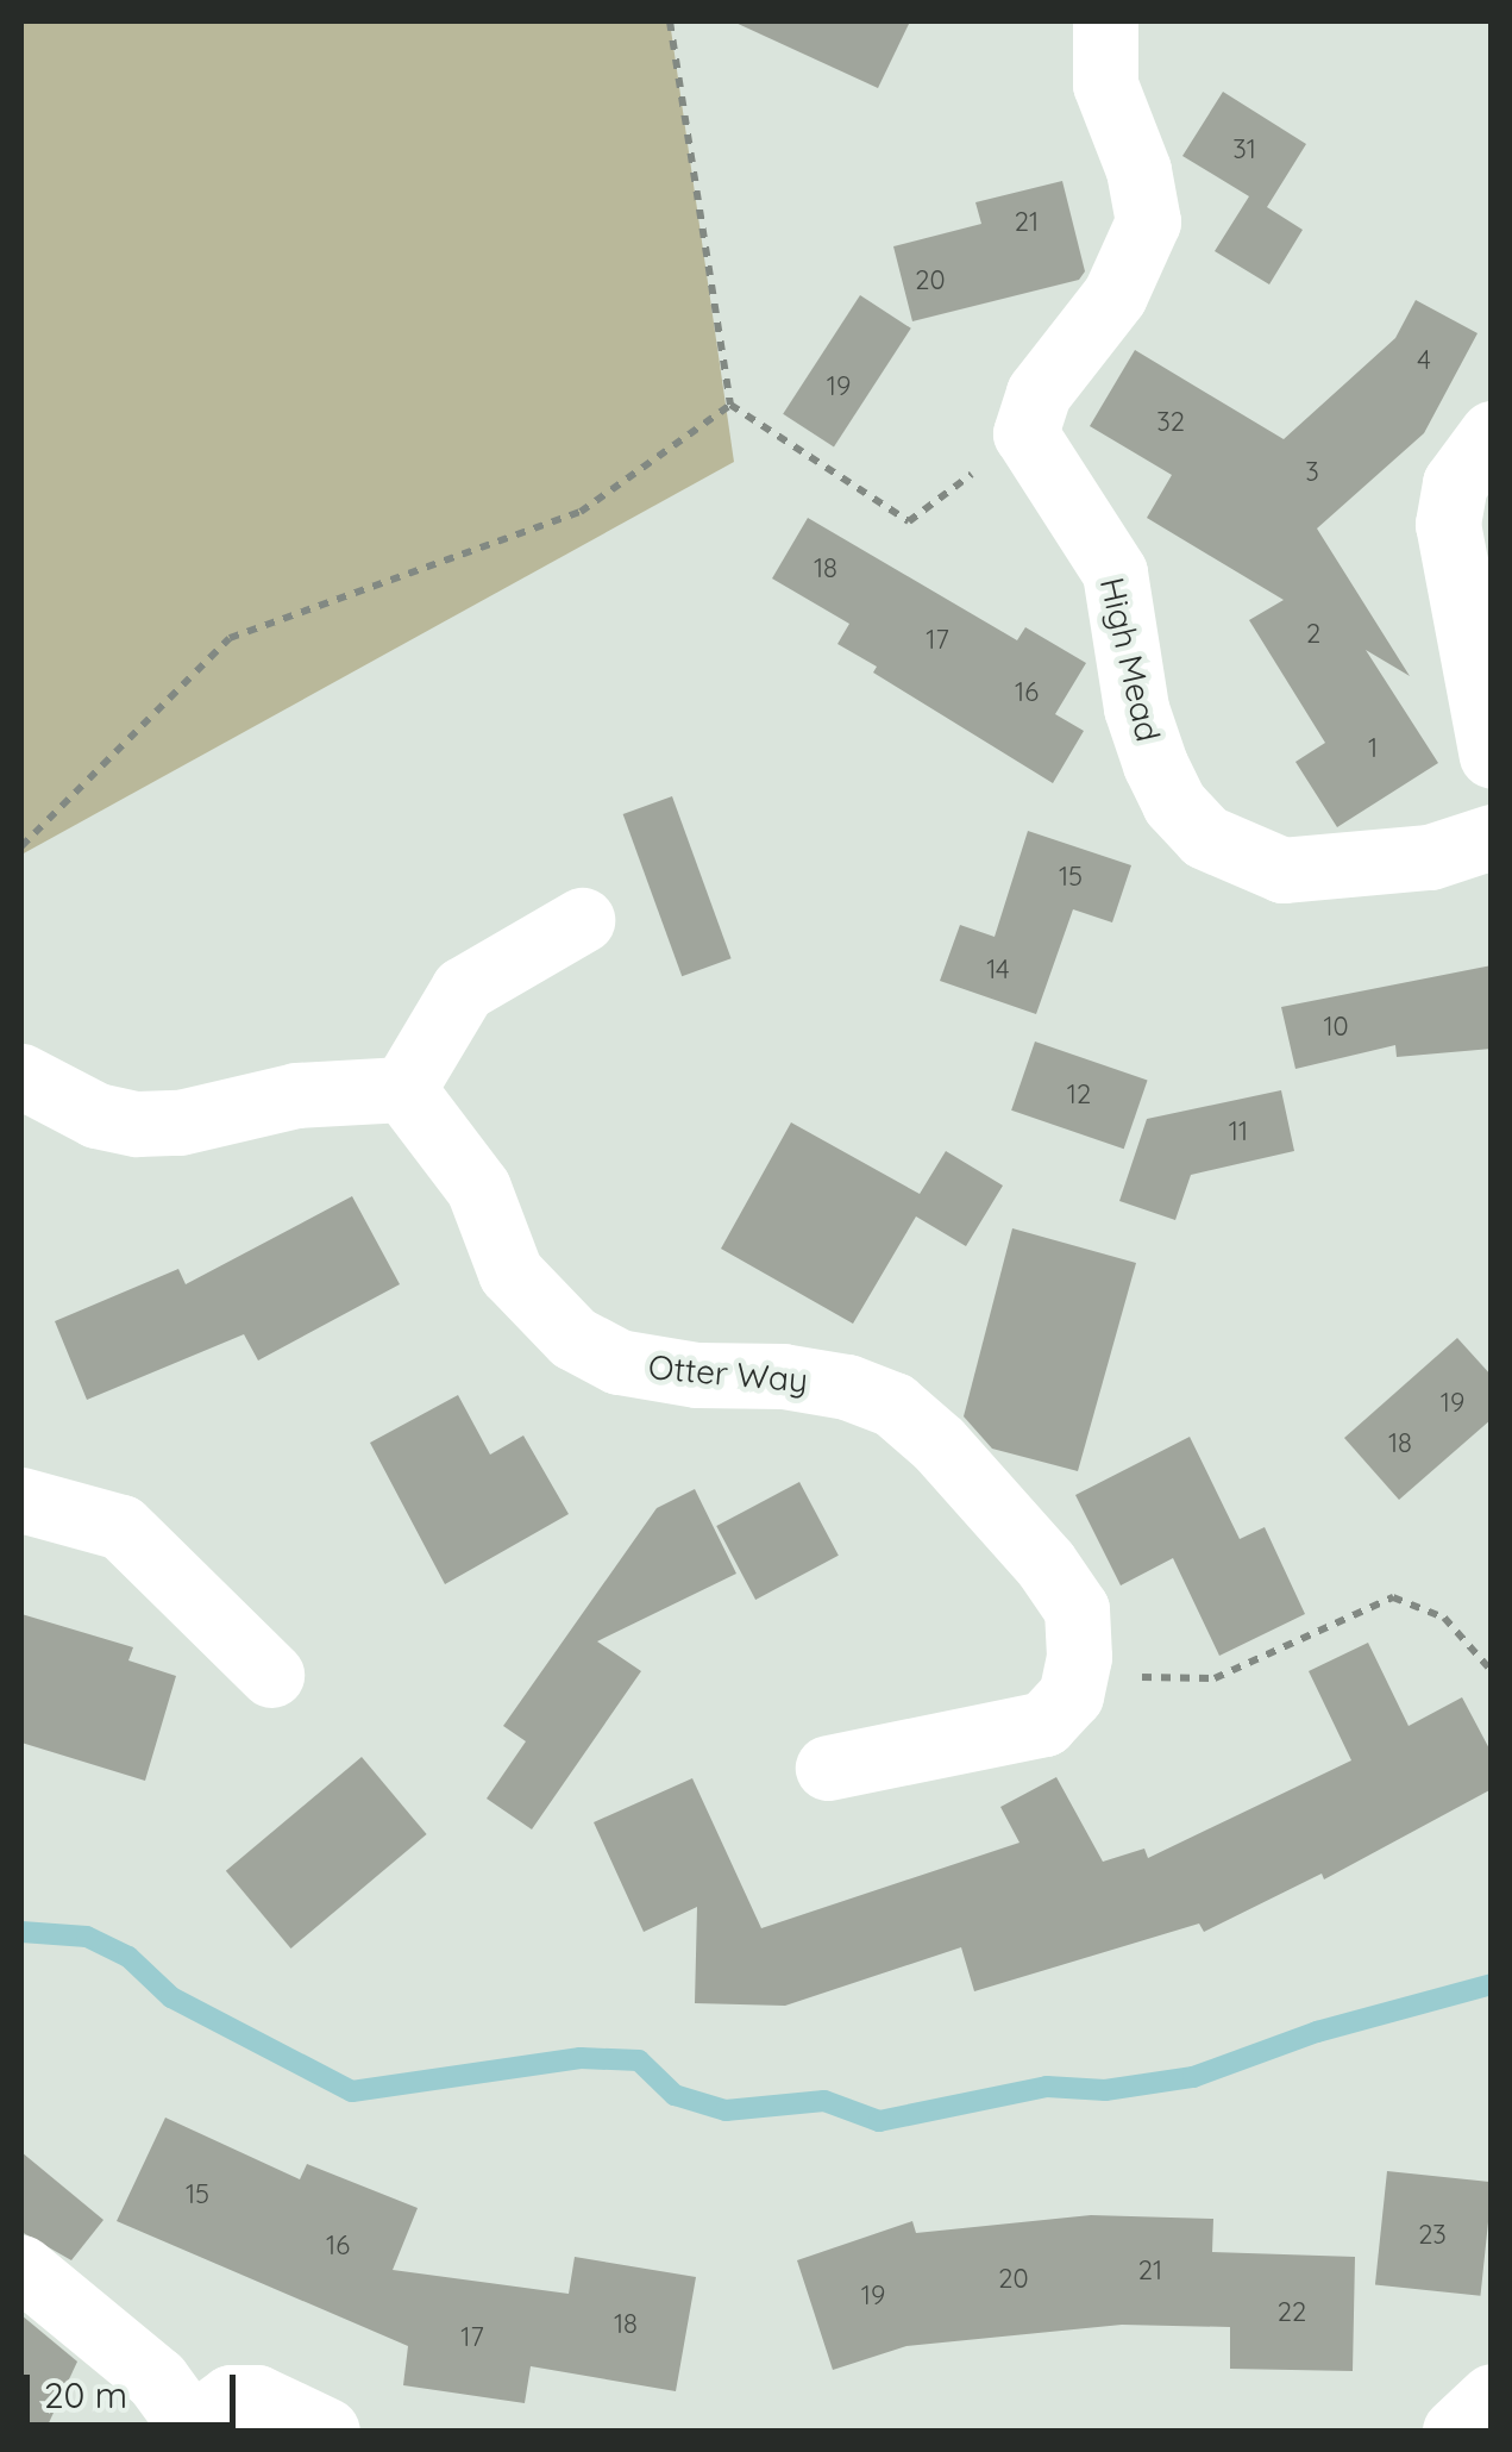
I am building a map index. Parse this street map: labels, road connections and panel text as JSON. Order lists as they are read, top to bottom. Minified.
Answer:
{"streets":{"street":["High Mead","Otter Way"]},"house_numbers":["31","21","20","4","19","32","3","18","2","17","16","1","15","14","10","12","11","19","18","15","23","16","21","20","19","22","18","17"],"scale_bar":"20 m"}
